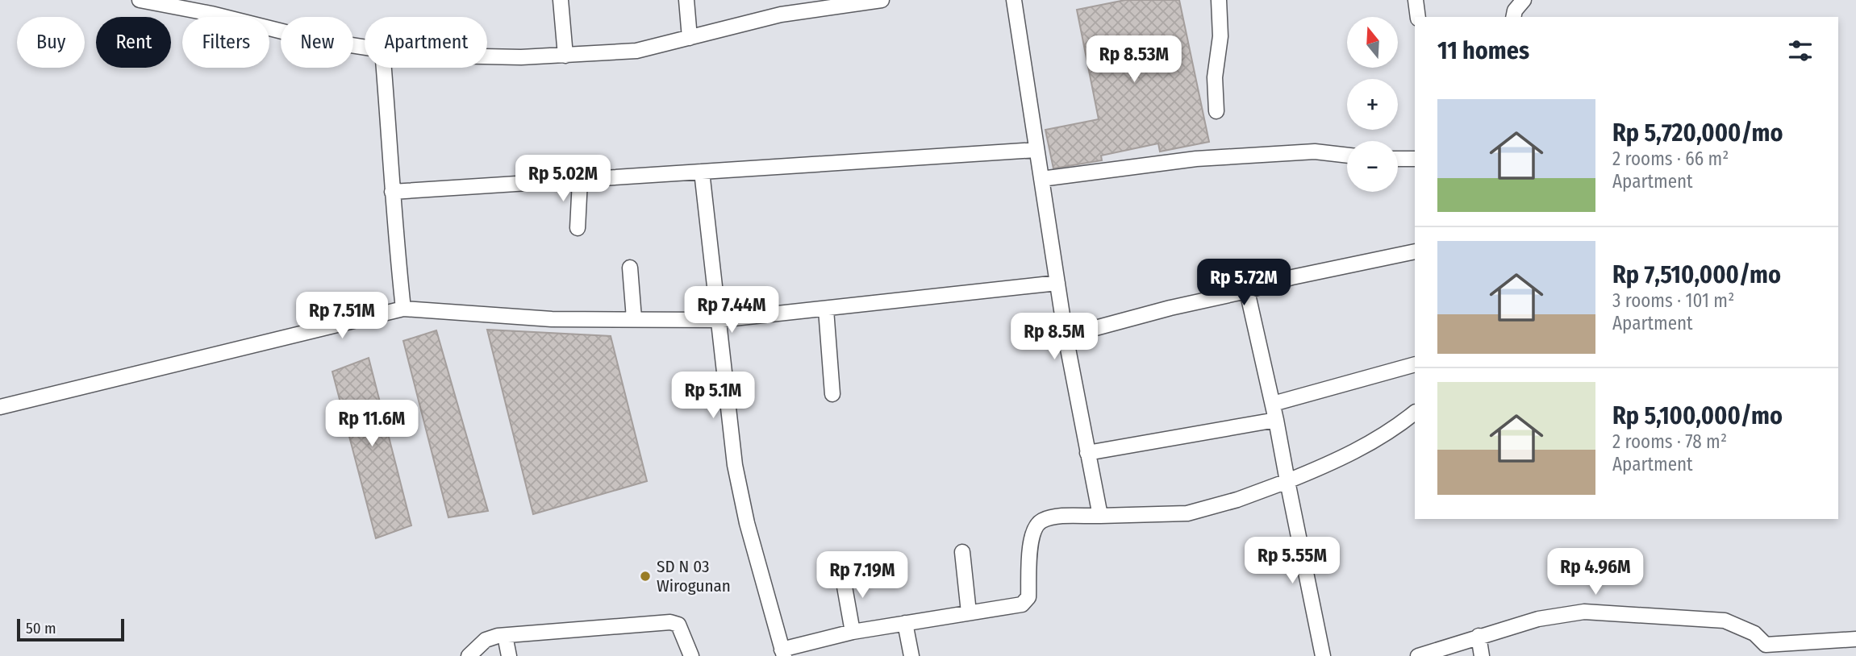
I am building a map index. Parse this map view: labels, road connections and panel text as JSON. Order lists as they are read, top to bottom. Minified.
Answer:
{"places":["SD N 03 Wirogunan"],"scale_bar":"50 m","north":"top","page":{"map_buttons":["+","−"],"chip":["Buy","Rent","Filters","New","Apartment"],"heading":"11 homes","price":["Rp 8.53M","Rp 5.02M","Rp 5.72M","Rp 7.44M","Rp 7.51M","Rp 8.5M","Rp 5.1M","Rp 11.6M","Rp 5.55M","Rp 4.96M","Rp 7.19M"],"list":[{"name":"Rp 5,720,000/mo","note":"2 rooms · 66 m² · Apartment"},{"name":"Rp 7,510,000/mo","note":"3 rooms · 101 m² · Apartment"},{"name":"Rp 5,100,000/mo","note":"2 rooms · 78 m² · Apartment"}],"scale":"50 m"}}
